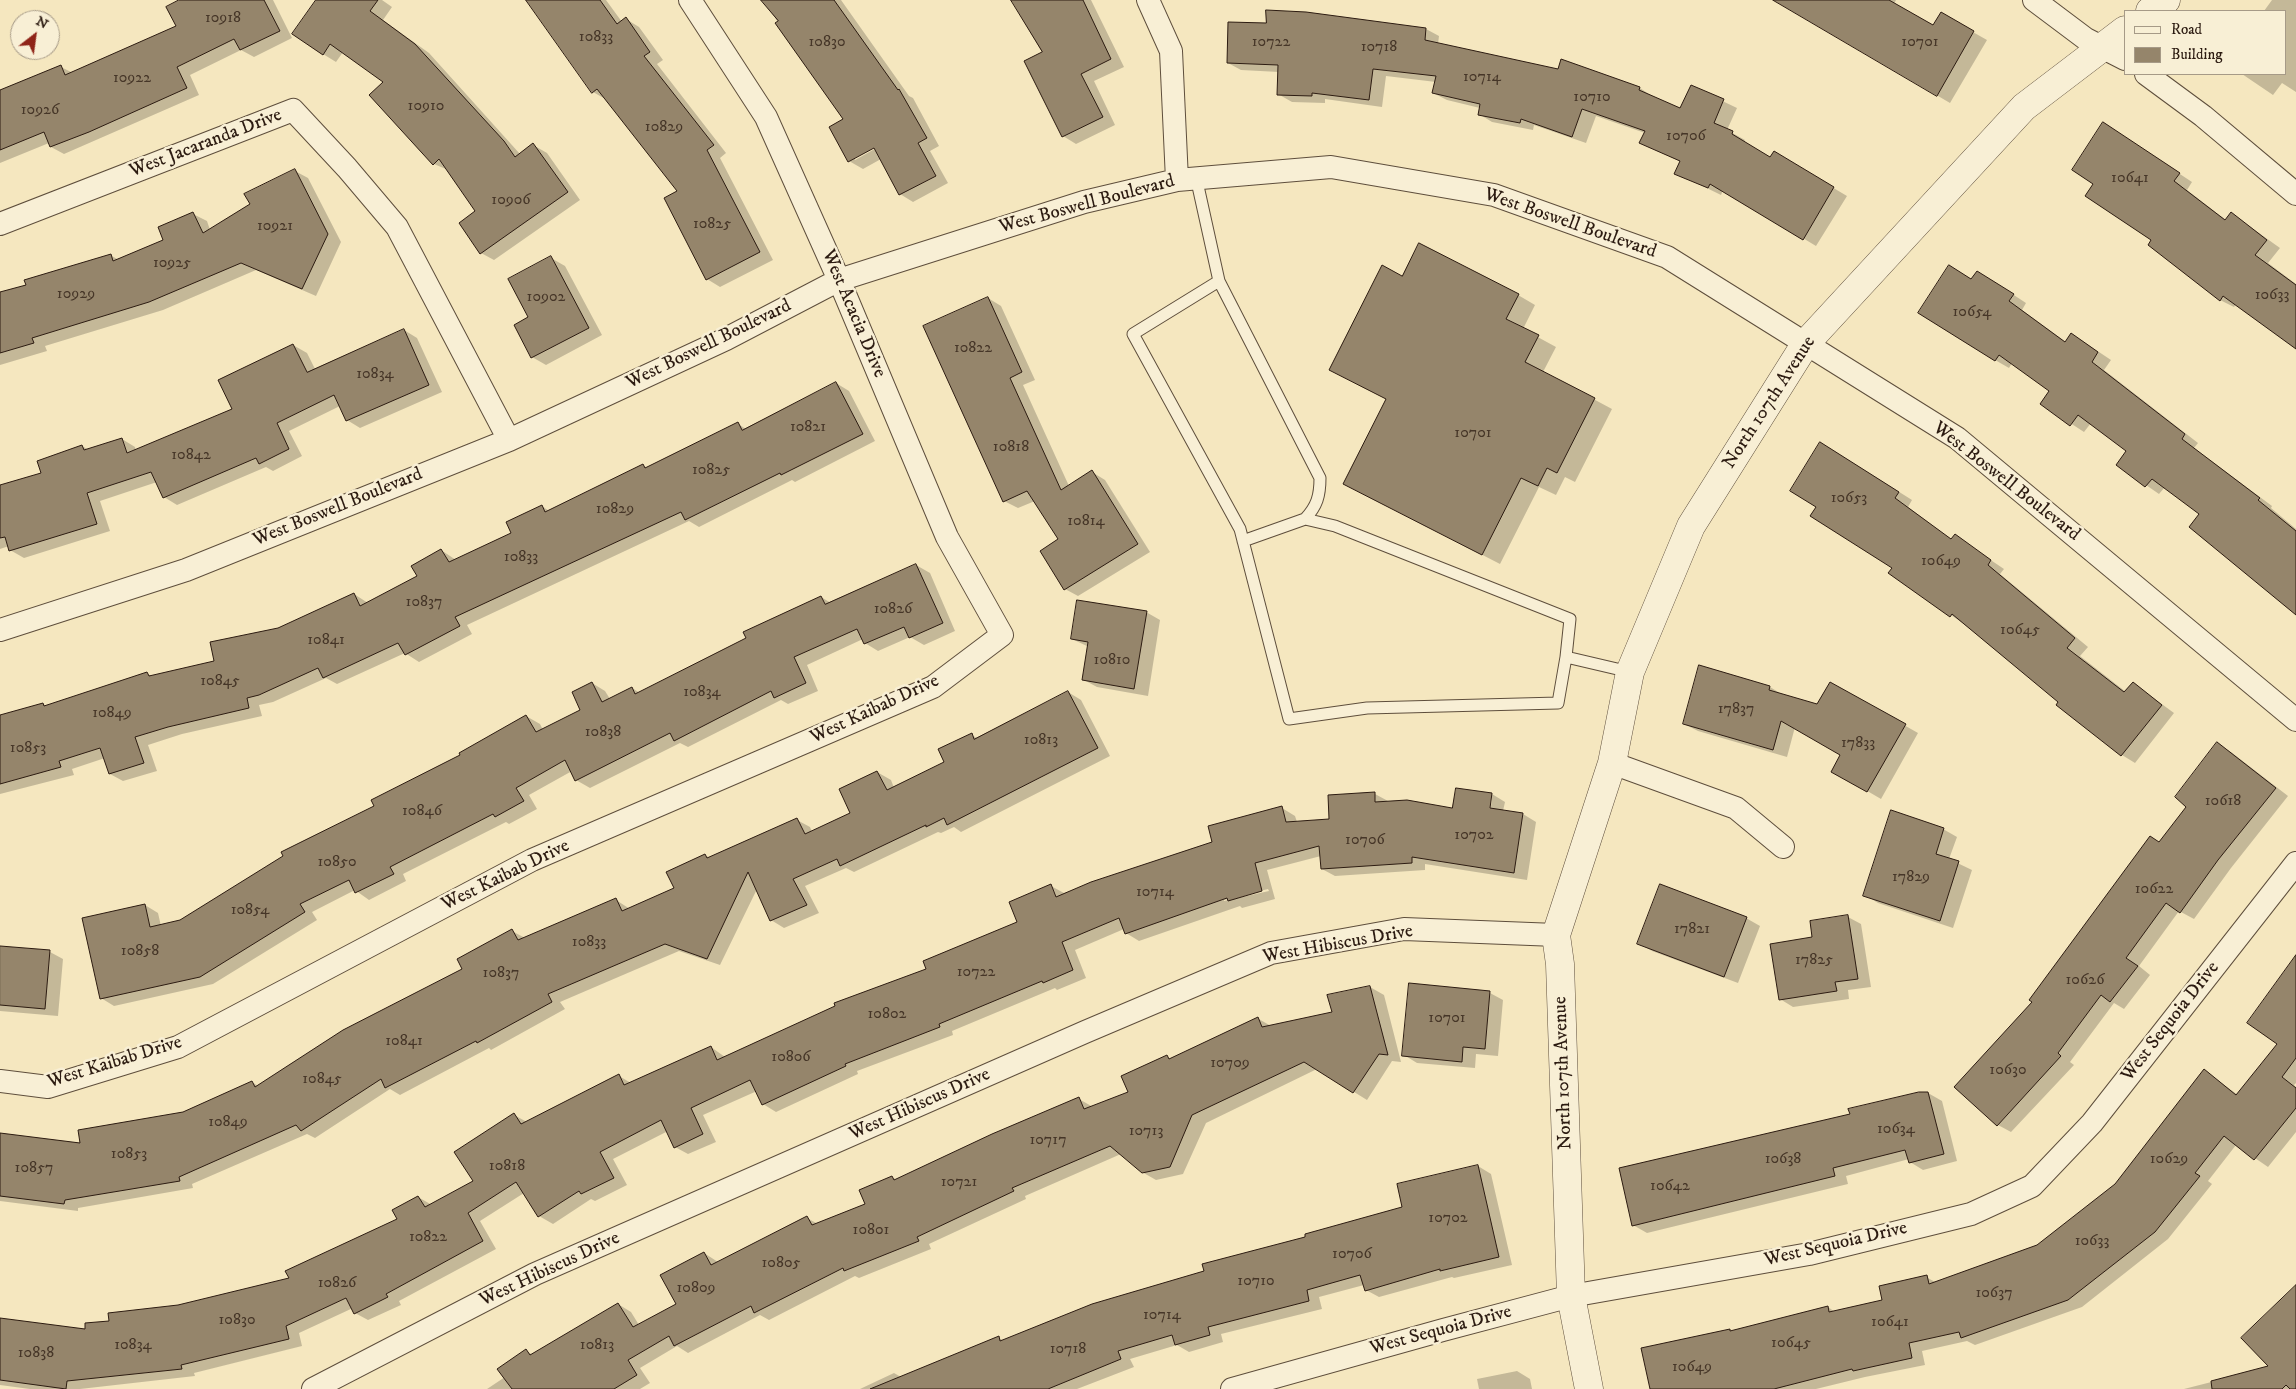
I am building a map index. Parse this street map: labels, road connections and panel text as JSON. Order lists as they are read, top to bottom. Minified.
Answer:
{"streets":{"street":["West Jacaranda Drive","West Boswell Boulevard","West Acacia Drive","North 107th Avenue","West Kaibab Drive","West Hibiscus Drive","West Sequoia Drive"]},"crossings":[["West Jacaranda Drive","West Boswell Boulevard"],["West Boswell Boulevard","West Acacia Drive"],["West Boswell Boulevard","North 107th Avenue"],["West Acacia Drive","West Kaibab Drive"],["North 107th Avenue","West Hibiscus Drive"],["North 107th Avenue","West Sequoia Drive"]],"house_numbers":["10918","10833","10830","10722","10701","10718","10714","10922","10710","10910","10926","10829","10706","10641","10906","10825","10921","10925","10929","10633","10902","10654","10822","10834","10821","10701","10818","10842","10825","10653","10829","10814","10833","10649","10837","10826","10645","10841","10810","10845","10834","17837","10849","10838","10813","17833","10853","10618","10846","10702","10706","10850","17829","10622","10714","10854","17821","10833","10858","17825","10722","10837","10626","10802","10701","10841","10806","10709","10630","10845","10849","10634","10713","10717","10853","10638","10629","10818","10857","10721","10642","10702","10801","10822","10633","10706","10805","10710","10826","10809","10637","10714","10830","10641","10645","10834","10813","10718","10838","10649"],"legend":["Road","Building"],"north":"top right"}
